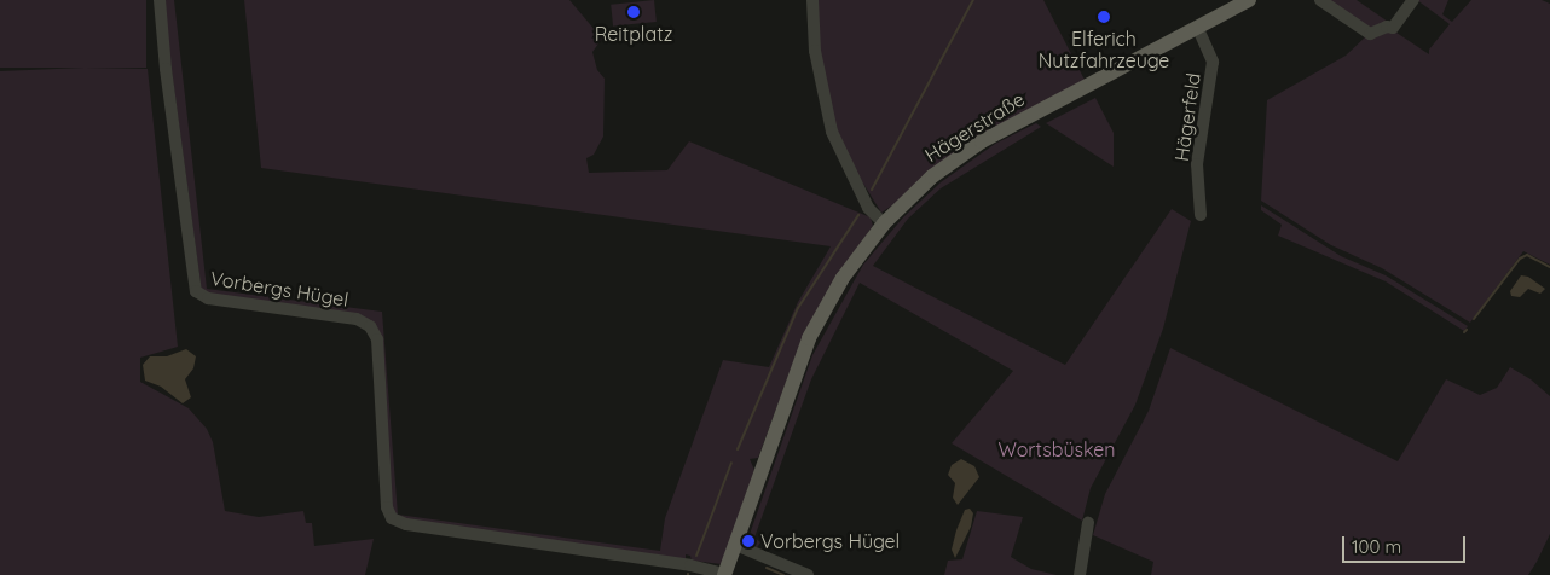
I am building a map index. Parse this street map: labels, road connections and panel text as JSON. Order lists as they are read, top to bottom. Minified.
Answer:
{"streets":{"main road":["Hägerstraße"],"street":["Hägerfeld","Vorbergs Hügel"]},"crossings":[["Hägerfeld","Hägerstraße"],["Hägerstraße","Vorbergs Hügel"]],"parks":["Wortsbüsken"],"places":["Reitplatz","Elferich Nutzfahrzeuge","Vorbergs Hügel"],"scale_bar":"100 m"}
